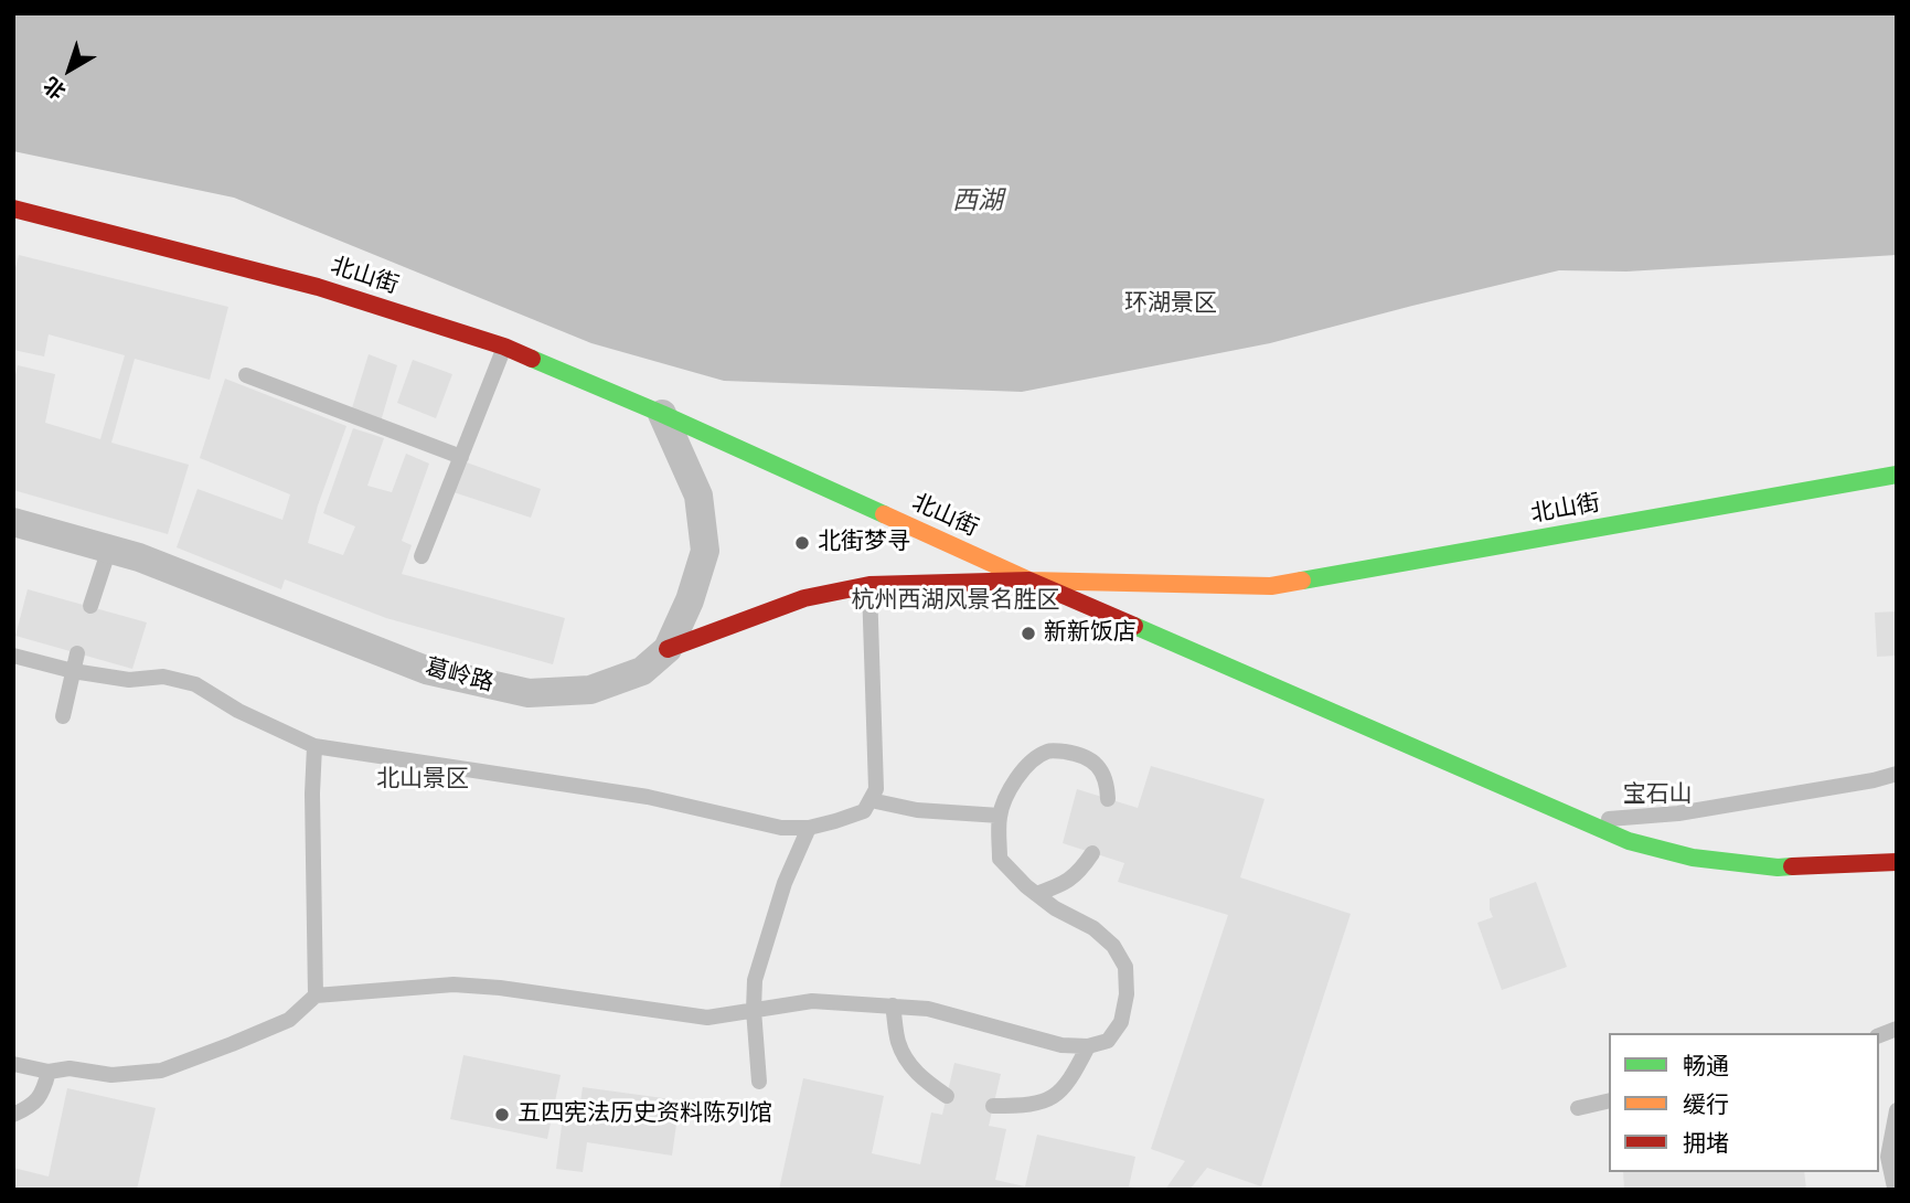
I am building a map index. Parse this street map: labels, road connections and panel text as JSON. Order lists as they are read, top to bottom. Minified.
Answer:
{"streets":{"main road":["北山街"],"street":["葛岭路"]},"crossings":[["北山街","葛岭路"]],"water":["西湖"],"parks":["环湖景区","杭州西湖风景名胜区","北山景区","宝石山"],"places":["北街梦寻","新新饭店","五四宪法历史资料陈列馆"],"legend":["畅通","缓行","拥堵"],"north":"bottom left"}
